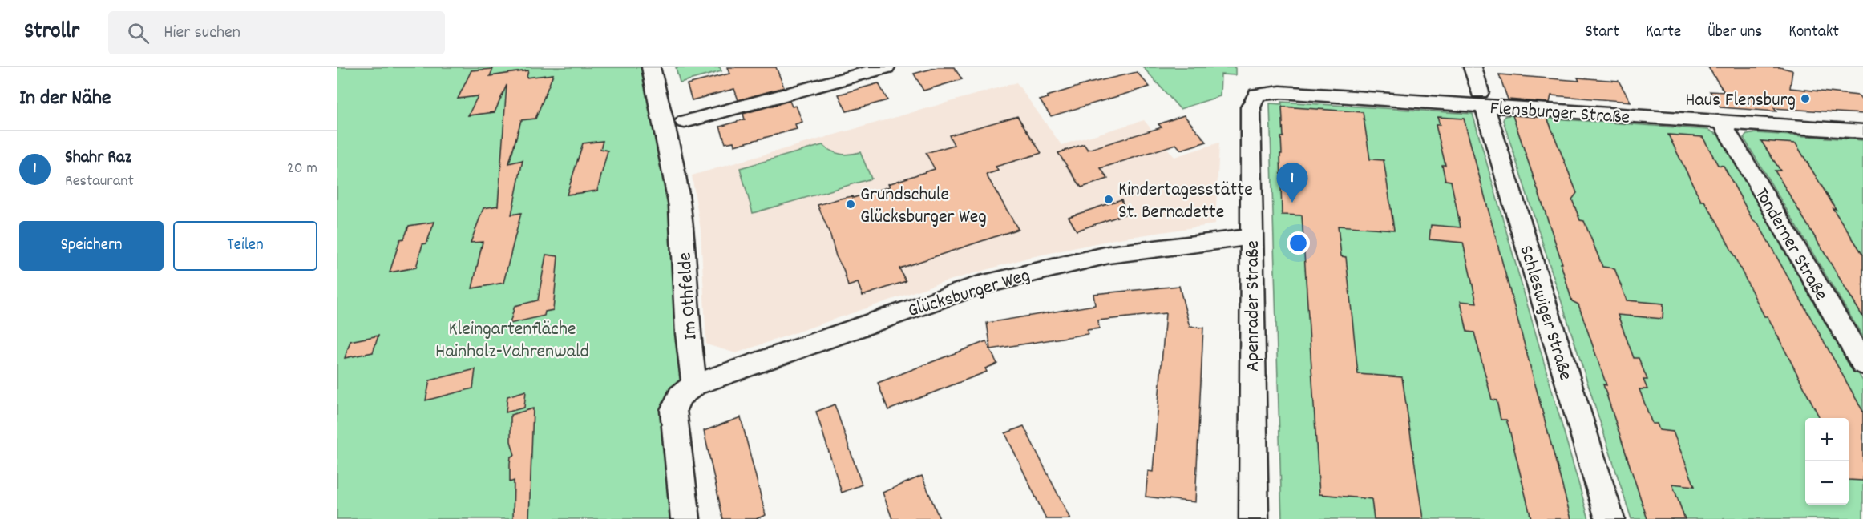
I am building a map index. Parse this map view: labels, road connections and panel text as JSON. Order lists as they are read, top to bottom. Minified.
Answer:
{"streets":{"street":["Flensburger Straße","Tonderner Straße","Glücksburger Weg","Im Othfelde","Apenrader Straße","Schleswiger Straße"]},"crossings":[["Flensburger Straße","Tonderner Straße"],["Flensburger Straße","Apenrader Straße"],["Flensburger Straße","Schleswiger Straße"],["Glücksburger Weg","Im Othfelde"],["Glücksburger Weg","Apenrader Straße"]],"parks":["Kleingartenfläche Hainholz-Vahrenwald"],"places":["Haus Flensburg","Kindertagesstätte St. Bernadette","Grundschule Glücksburger Weg"],"page":{"header":"Strollr","search":"Hier suchen","nav":["Start","Karte","Über uns","Kontakt"],"heading":"In der Nähe","list":[{"mark":"1","name":"Shahr Raz","note":"Restaurant","value":"20 m"}],"pins":"1","buttons":["Speichern","Teilen"],"map_buttons":["+","−"]}}
